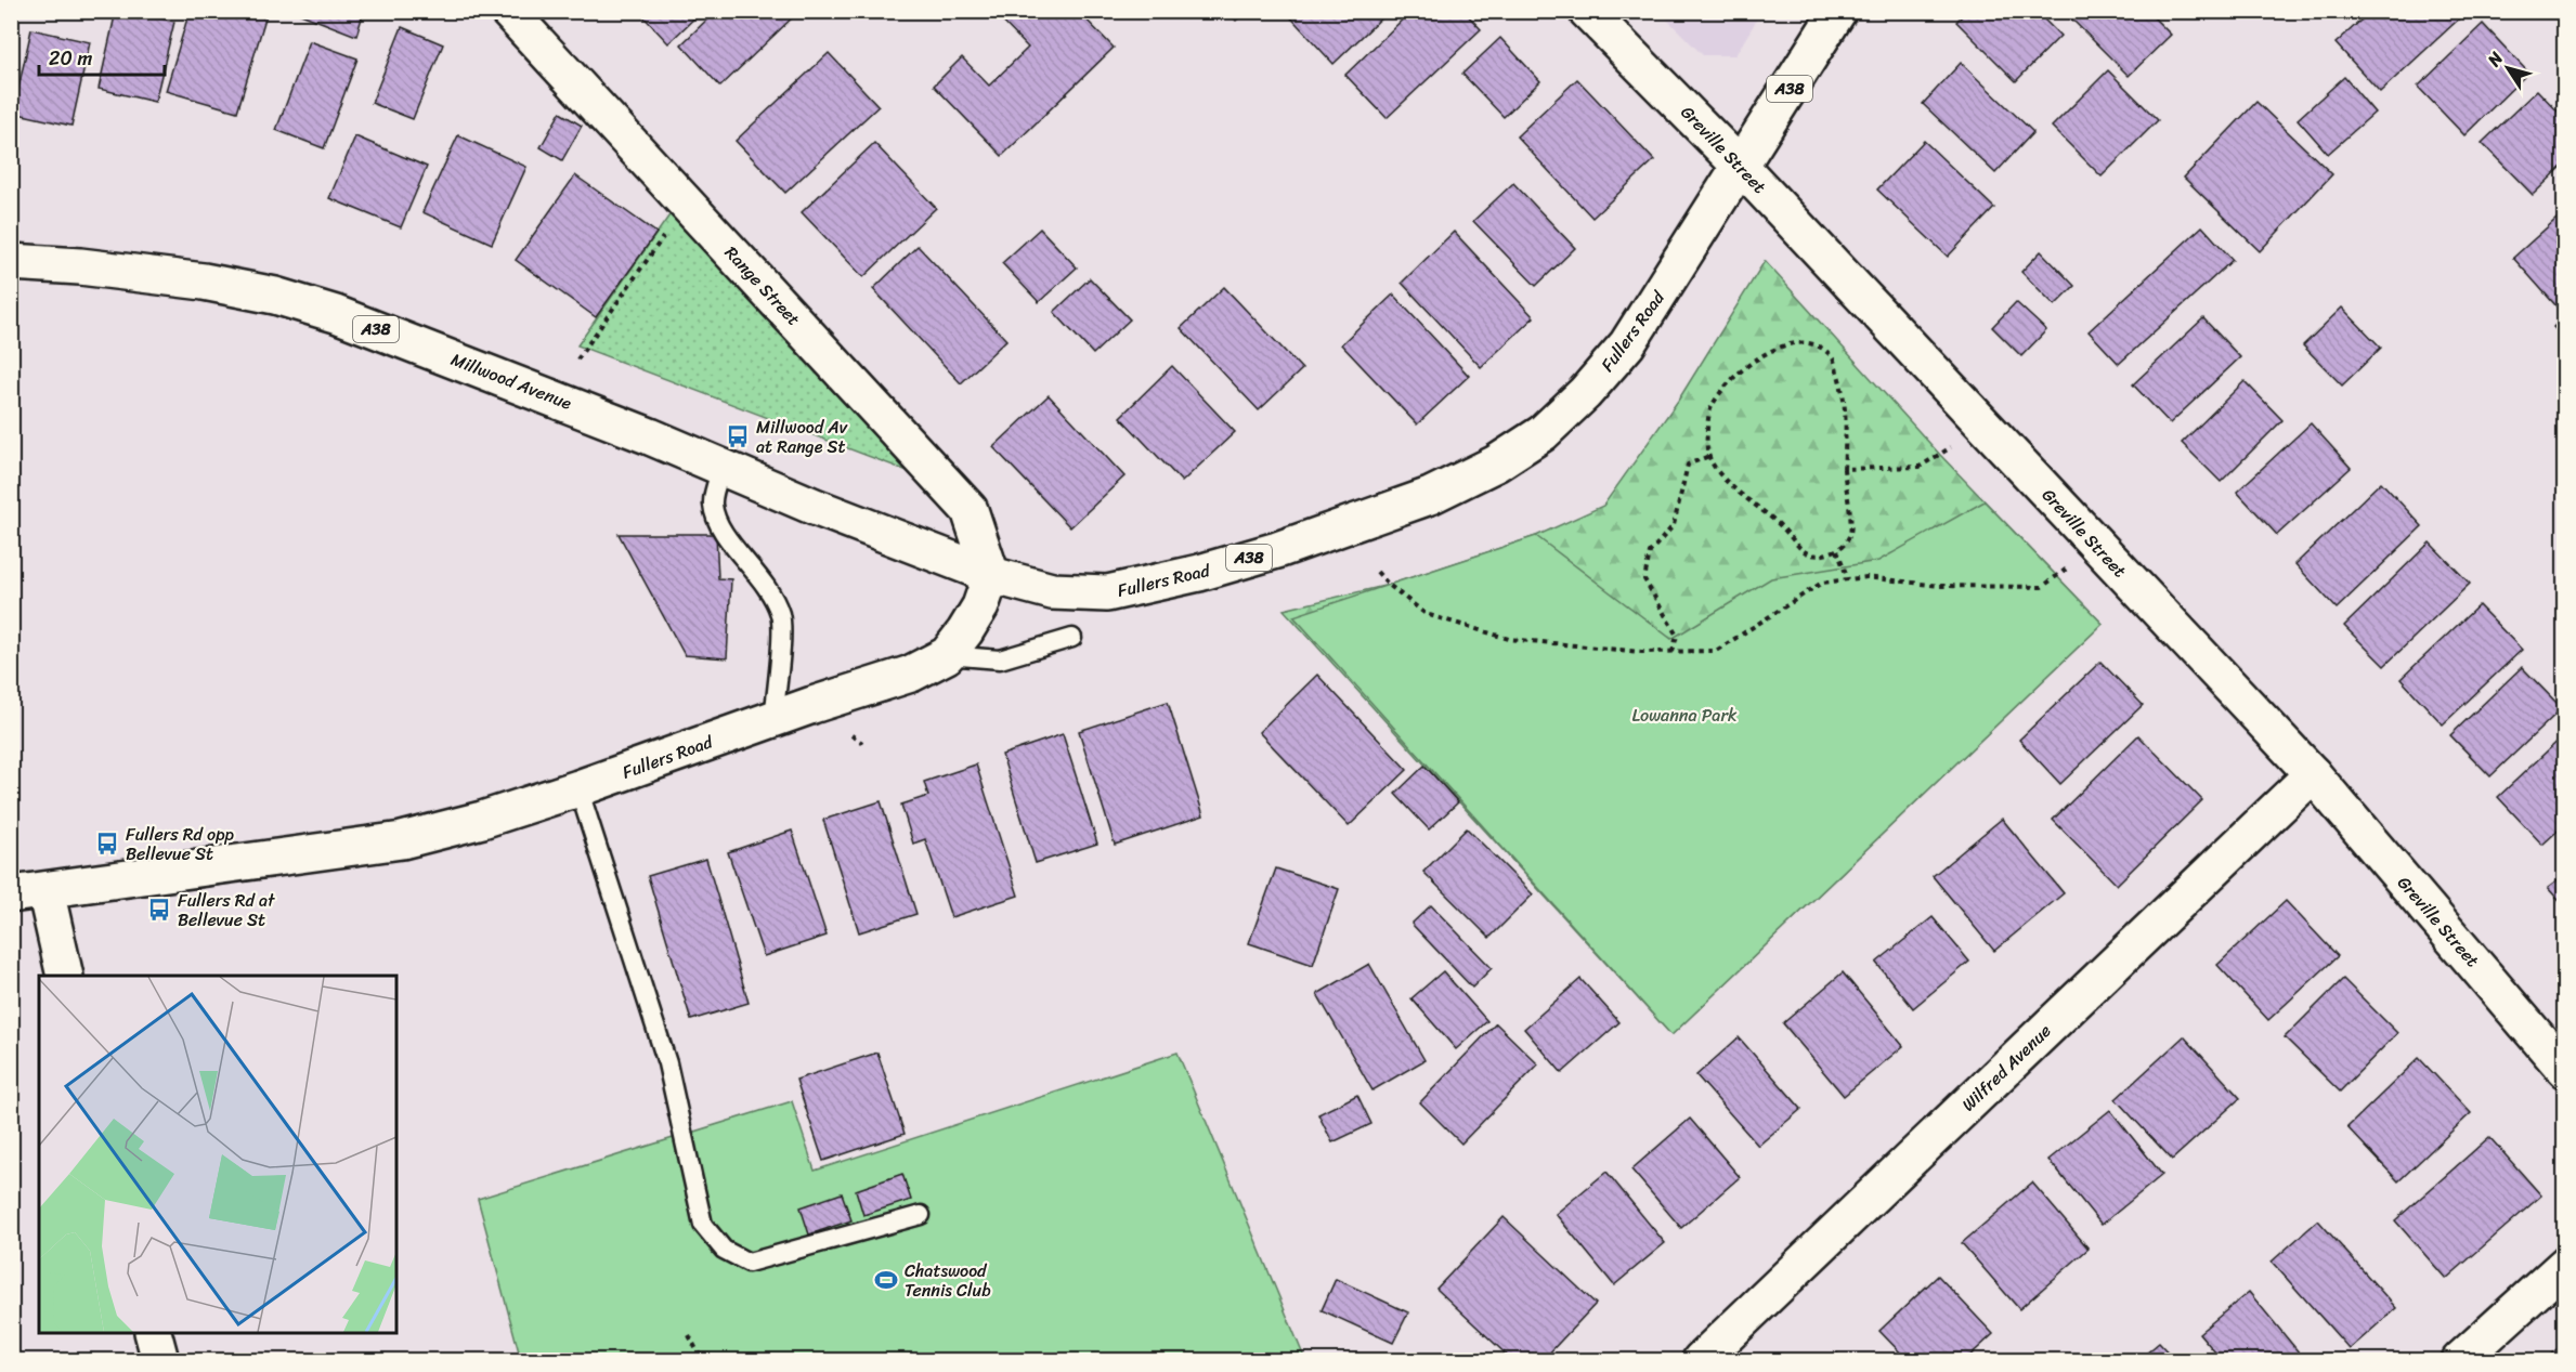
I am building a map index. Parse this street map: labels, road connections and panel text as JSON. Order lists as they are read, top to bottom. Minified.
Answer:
{"streets":{"street":["A38","Greville Street","Range Street","Fullers Road","Millwood Avenue","Wilfred Avenue"]},"crossings":[["Greville Street","Fullers Road"],["Greville Street","Wilfred Avenue"],["Range Street","Fullers Road"],["Range Street","Millwood Avenue"],["Fullers Road","Millwood Avenue"]],"parks":["Lowanna Park"],"places":{"bus stop":["Millwood Av at Range St","Fullers Rd opp Bellevue St","Fullers Rd at Bellevue St"],"sports":["Chatswood Tennis Club"]},"scale_bar":"20 m","north":"top left"}
